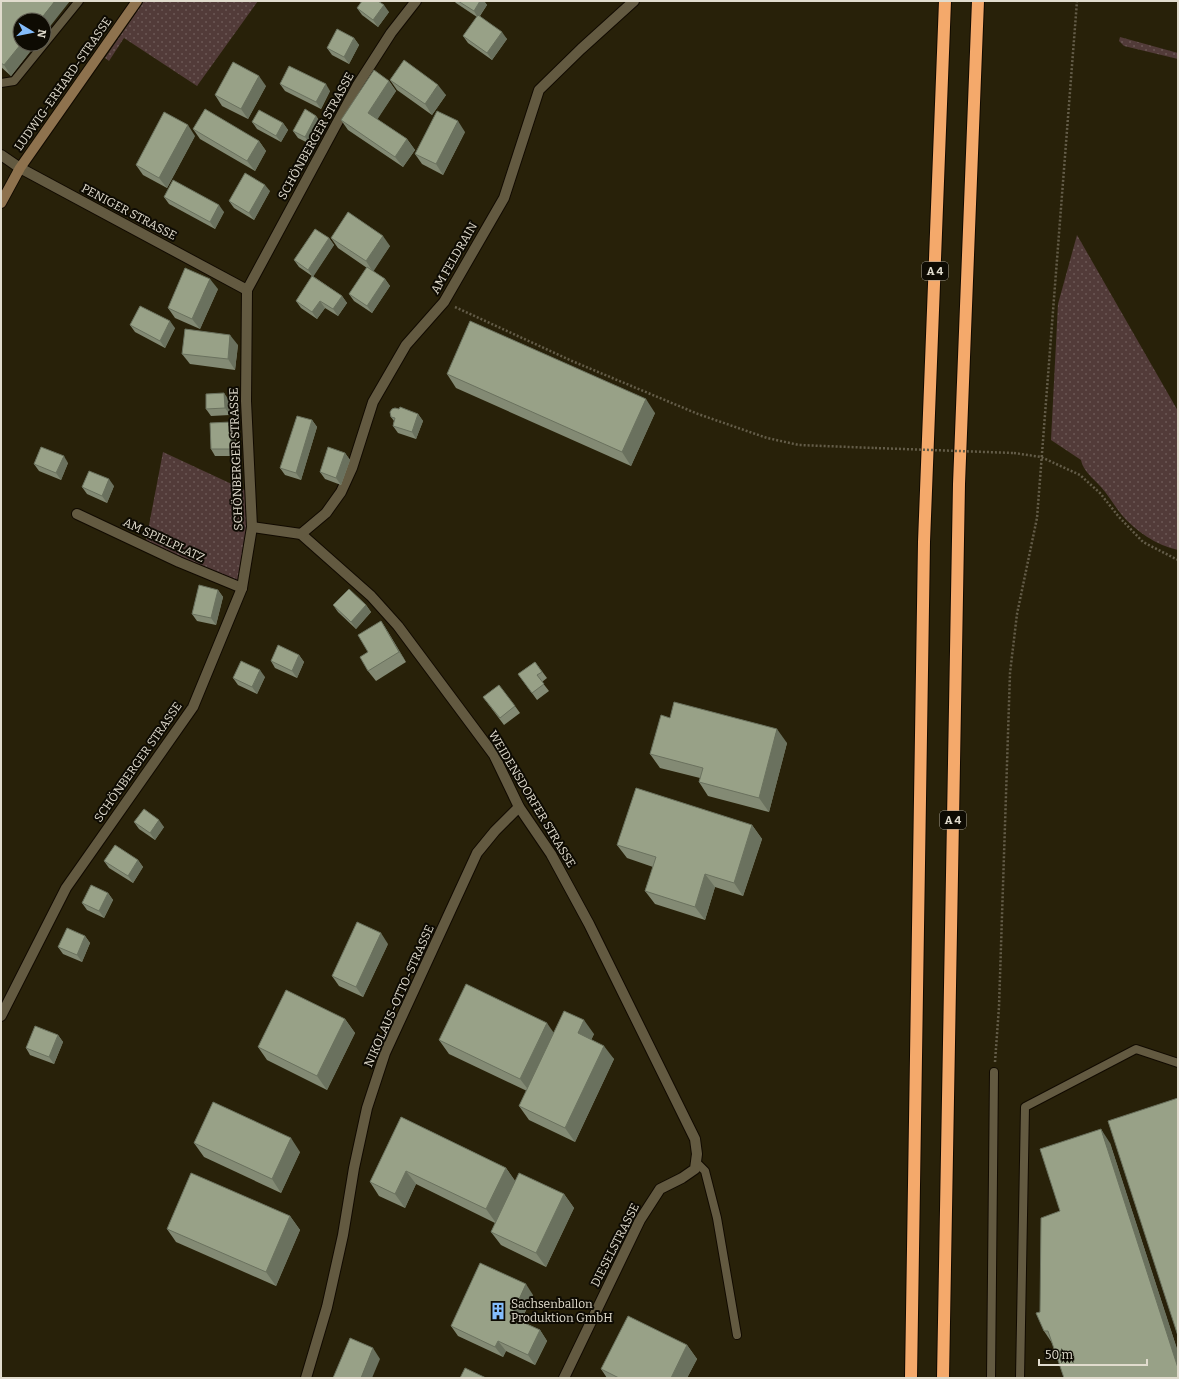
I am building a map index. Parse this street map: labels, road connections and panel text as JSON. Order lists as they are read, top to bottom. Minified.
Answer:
{"streets":{"highway":["A 4"],"street":["LUDWIG-ERHARD-STRASSE","SCHÖNBERGER STRASSE","PENIGER STRASSE","AM FELDRAIN","AM SPIELPLATZ","WEIDENSDORFER STRASSE","NIKOLAUS-OTTO-STRASSE","DIESELSTRASSE"]},"crossings":[["LUDWIG-ERHARD-STRASSE","PENIGER STRASSE"],["SCHÖNBERGER STRASSE","PENIGER STRASSE"],["SCHÖNBERGER STRASSE","AM SPIELPLATZ"],["AM FELDRAIN","WEIDENSDORFER STRASSE"],["WEIDENSDORFER STRASSE","NIKOLAUS-OTTO-STRASSE"],["WEIDENSDORFER STRASSE","DIESELSTRASSE"]],"places":{"building":["Sachsenballon Produktion GmbH"]},"scale_bar":"50 m","north":"right"}
